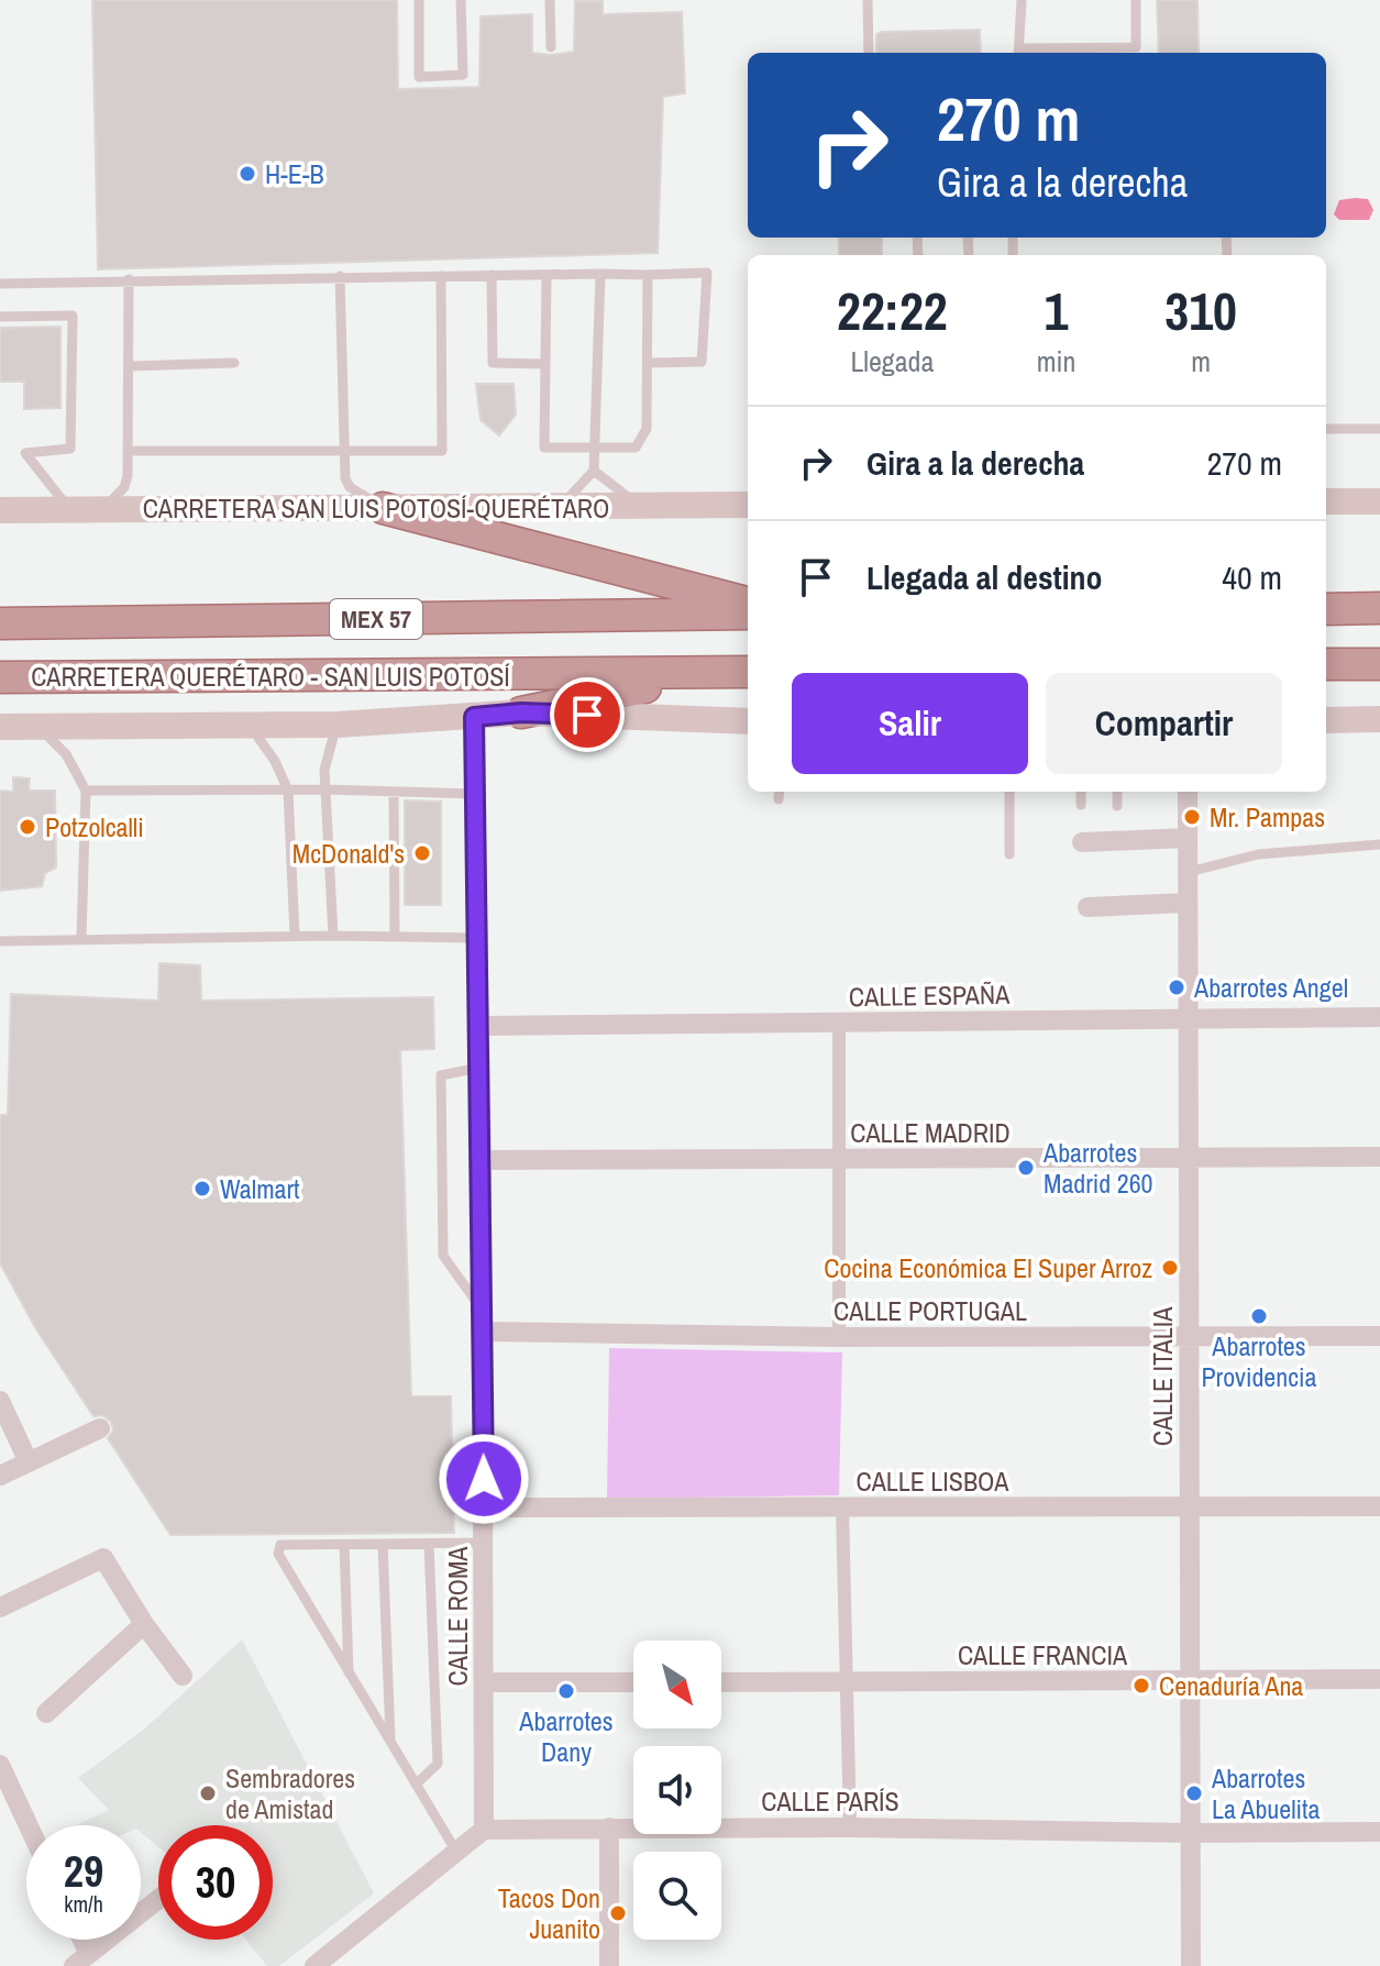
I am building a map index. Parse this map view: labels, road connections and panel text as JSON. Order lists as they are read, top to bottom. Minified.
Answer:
{"streets":{"highway":["MEX 57","CARRETERA QUERÉTARO - SAN LUIS POTOSÍ"],"main road":["CARRETERA SAN LUIS POTOSÍ-QUERÉTARO"],"street":["CALLE ESPAÑA","CALLE MADRID","CALLE PORTUGAL","CALLE ITALIA","CALLE LISBOA","CALLE ROMA","CALLE FRANCIA","CALLE PARÍS"]},"crossings":[["CALLE ESPAÑA","CALLE ITALIA"],["CALLE ESPAÑA","CALLE ROMA"],["CALLE MADRID","CALLE ITALIA"],["CALLE MADRID","CALLE ROMA"],["CALLE PORTUGAL","CALLE ITALIA"],["CALLE PORTUGAL","CALLE ROMA"],["CALLE ITALIA","CALLE LISBOA"],["CALLE ITALIA","CALLE FRANCIA"],["CALLE ITALIA","CALLE PARÍS"],["CALLE LISBOA","CALLE ROMA"],["CALLE ROMA","CALLE PARÍS"]],"places":["H-E-B","Mr. Pampas","Potzolcalli","McDonald's","Abarrotes Angel","Abarrotes Madrid 260","Walmart","Cocina Económica El Super Arroz","Abarrotes Providencia","Cenaduría Ana","Abarrotes Dany","Sembradores de Amistad","Abarrotes La Abuelita","Tacos Don Juanito"],"north":"bottom right","page":{"turn":["270 m","Gira a la derecha"],"eta":["22:22","Llegada","1","min","310","m"],"list":[{"name":"Gira a la derecha","value":"270 m"},{"name":"Llegada al destino","value":"40 m"}],"buttons":["Salir","Compartir"],"speed":"29 km/h","limit":"30"}}
